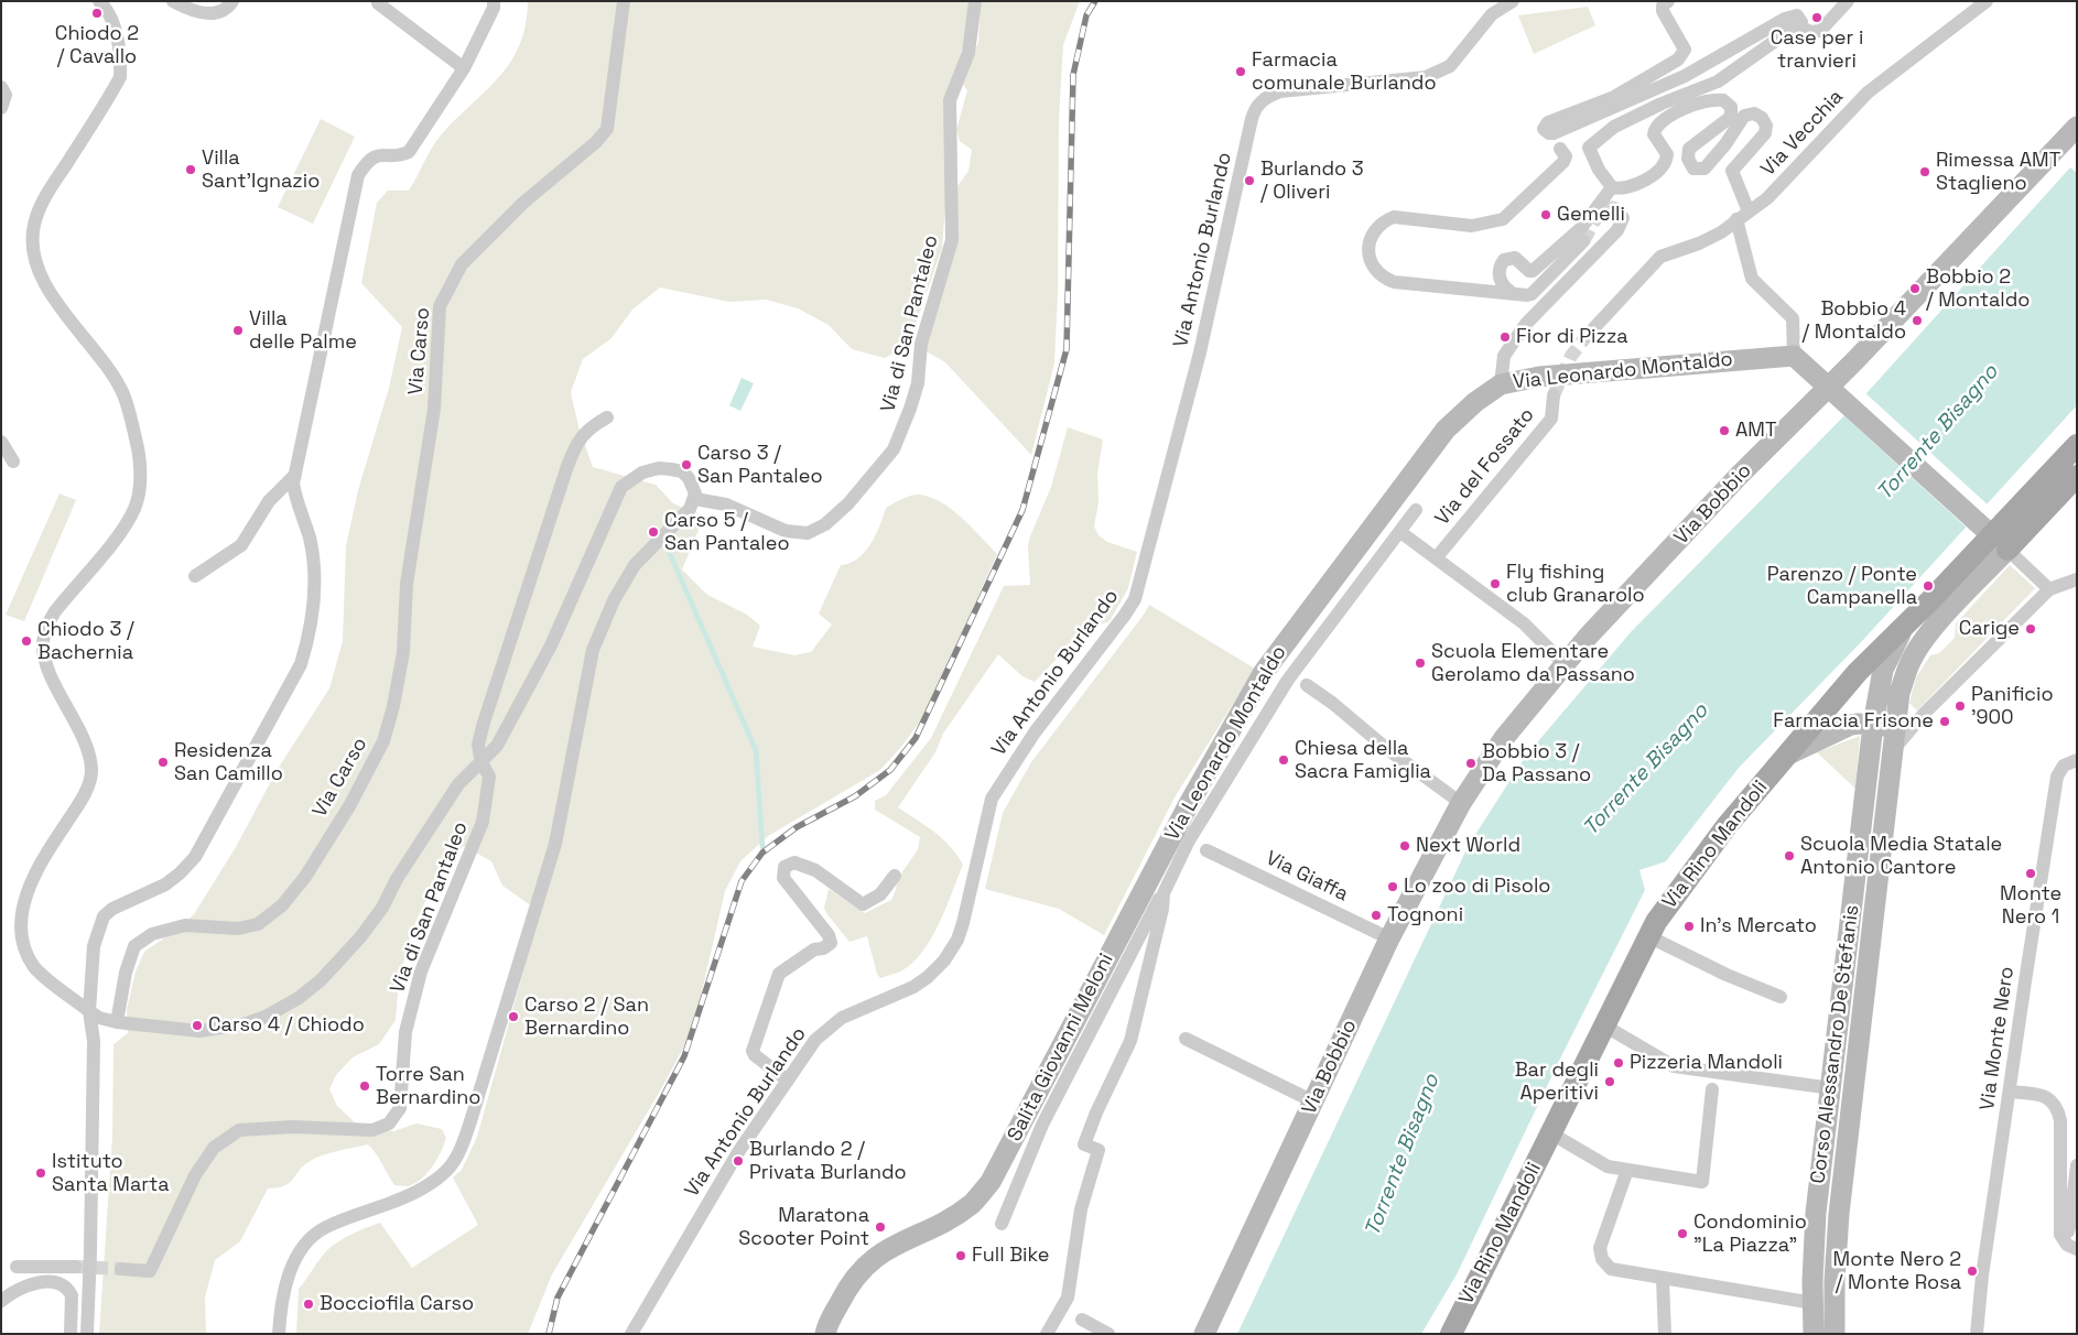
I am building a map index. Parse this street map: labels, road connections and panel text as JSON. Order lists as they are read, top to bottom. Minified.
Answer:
{"streets":{"main road":["Via Leonardo Montaldo","Via Bobbio","Via Rino Mandoli","Corso Alessandro De Stefanis"],"street":["Via Vecchia","Via Antonio Burlando","Via di San Pantaleo","Via Carso","Via del Fossato","Via Giaffa","Via Monte Nero","Salita Giovanni Meloni"]},"crossings":[["Via Bobbio","Via Giaffa"],["Via Rino Mandoli","Corso Alessandro De Stefanis"]],"water":["Torrente Bisagno"],"places":["Chiodo 2 / Cavallo","Case per i tranvieri","Farmacia comunale Burlando","Villa Sant'Ignazio","Rimessa AMT Staglieno","Burlando 3 / Oliveri","Gemelli","Bobbio 2 / Montaldo","Bobbio 4 / Montaldo","Villa delle Palme","Fior di Pizza","AMT","Carso 3 / San Pantaleo","Carso 5 / San Pantaleo","Fly fishing club Granarolo","Parenzo / Ponte Campanella","Carige","Chiodo 3 / Bachernia","Scuola Elementare Gerolamo da Passano","Panificio '900","Farmacia Frisone","Chiesa della Sacra Famiglia","Residenza San Camillo","Bobbio 3 / Da Passano","Next World","Scuola Media Statale Antonio Cantore","Monte Nero 1","Lo zoo di Pisolo","Tognoni","In's Mercato","Carso 2 / San Bernardino","Carso 4 / Chiodo","Pizzeria Mandoli","Bar degli Aperitivi","Torre San Bernardino","Burlando 2 / Privata Burlando","Istituto Santa Marta","Maratona Scooter Point","Condominio \"La Piazza\"","Full Bike","Monte Nero 2 / Monte Rosa","Bocciofila Carso"]}
